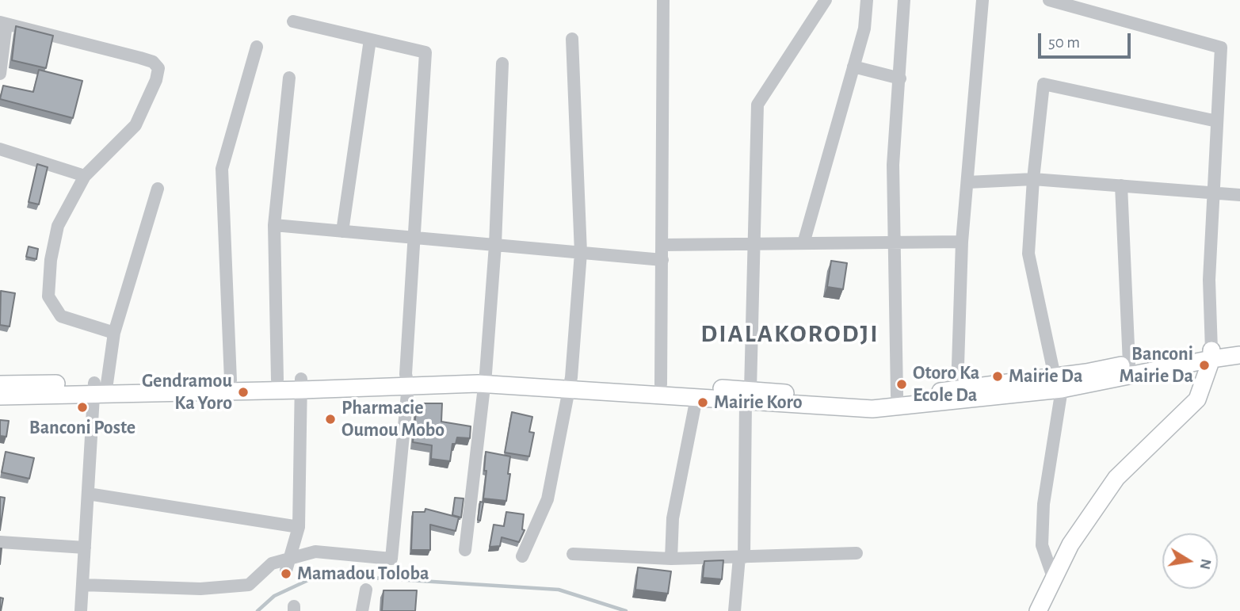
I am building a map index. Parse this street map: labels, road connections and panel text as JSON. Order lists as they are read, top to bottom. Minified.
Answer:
{"districts":["DIALAKORODJI"],"places":["Banconi Mairie Da","Mairie Da","Otoro Ka Ecole Da","Gendramou Ka Yoro","Mairie Koro","Banconi Poste","Pharmacie Oumou Mobo","Mamadou Toloba"],"scale_bar":"50 m","north":"right"}
